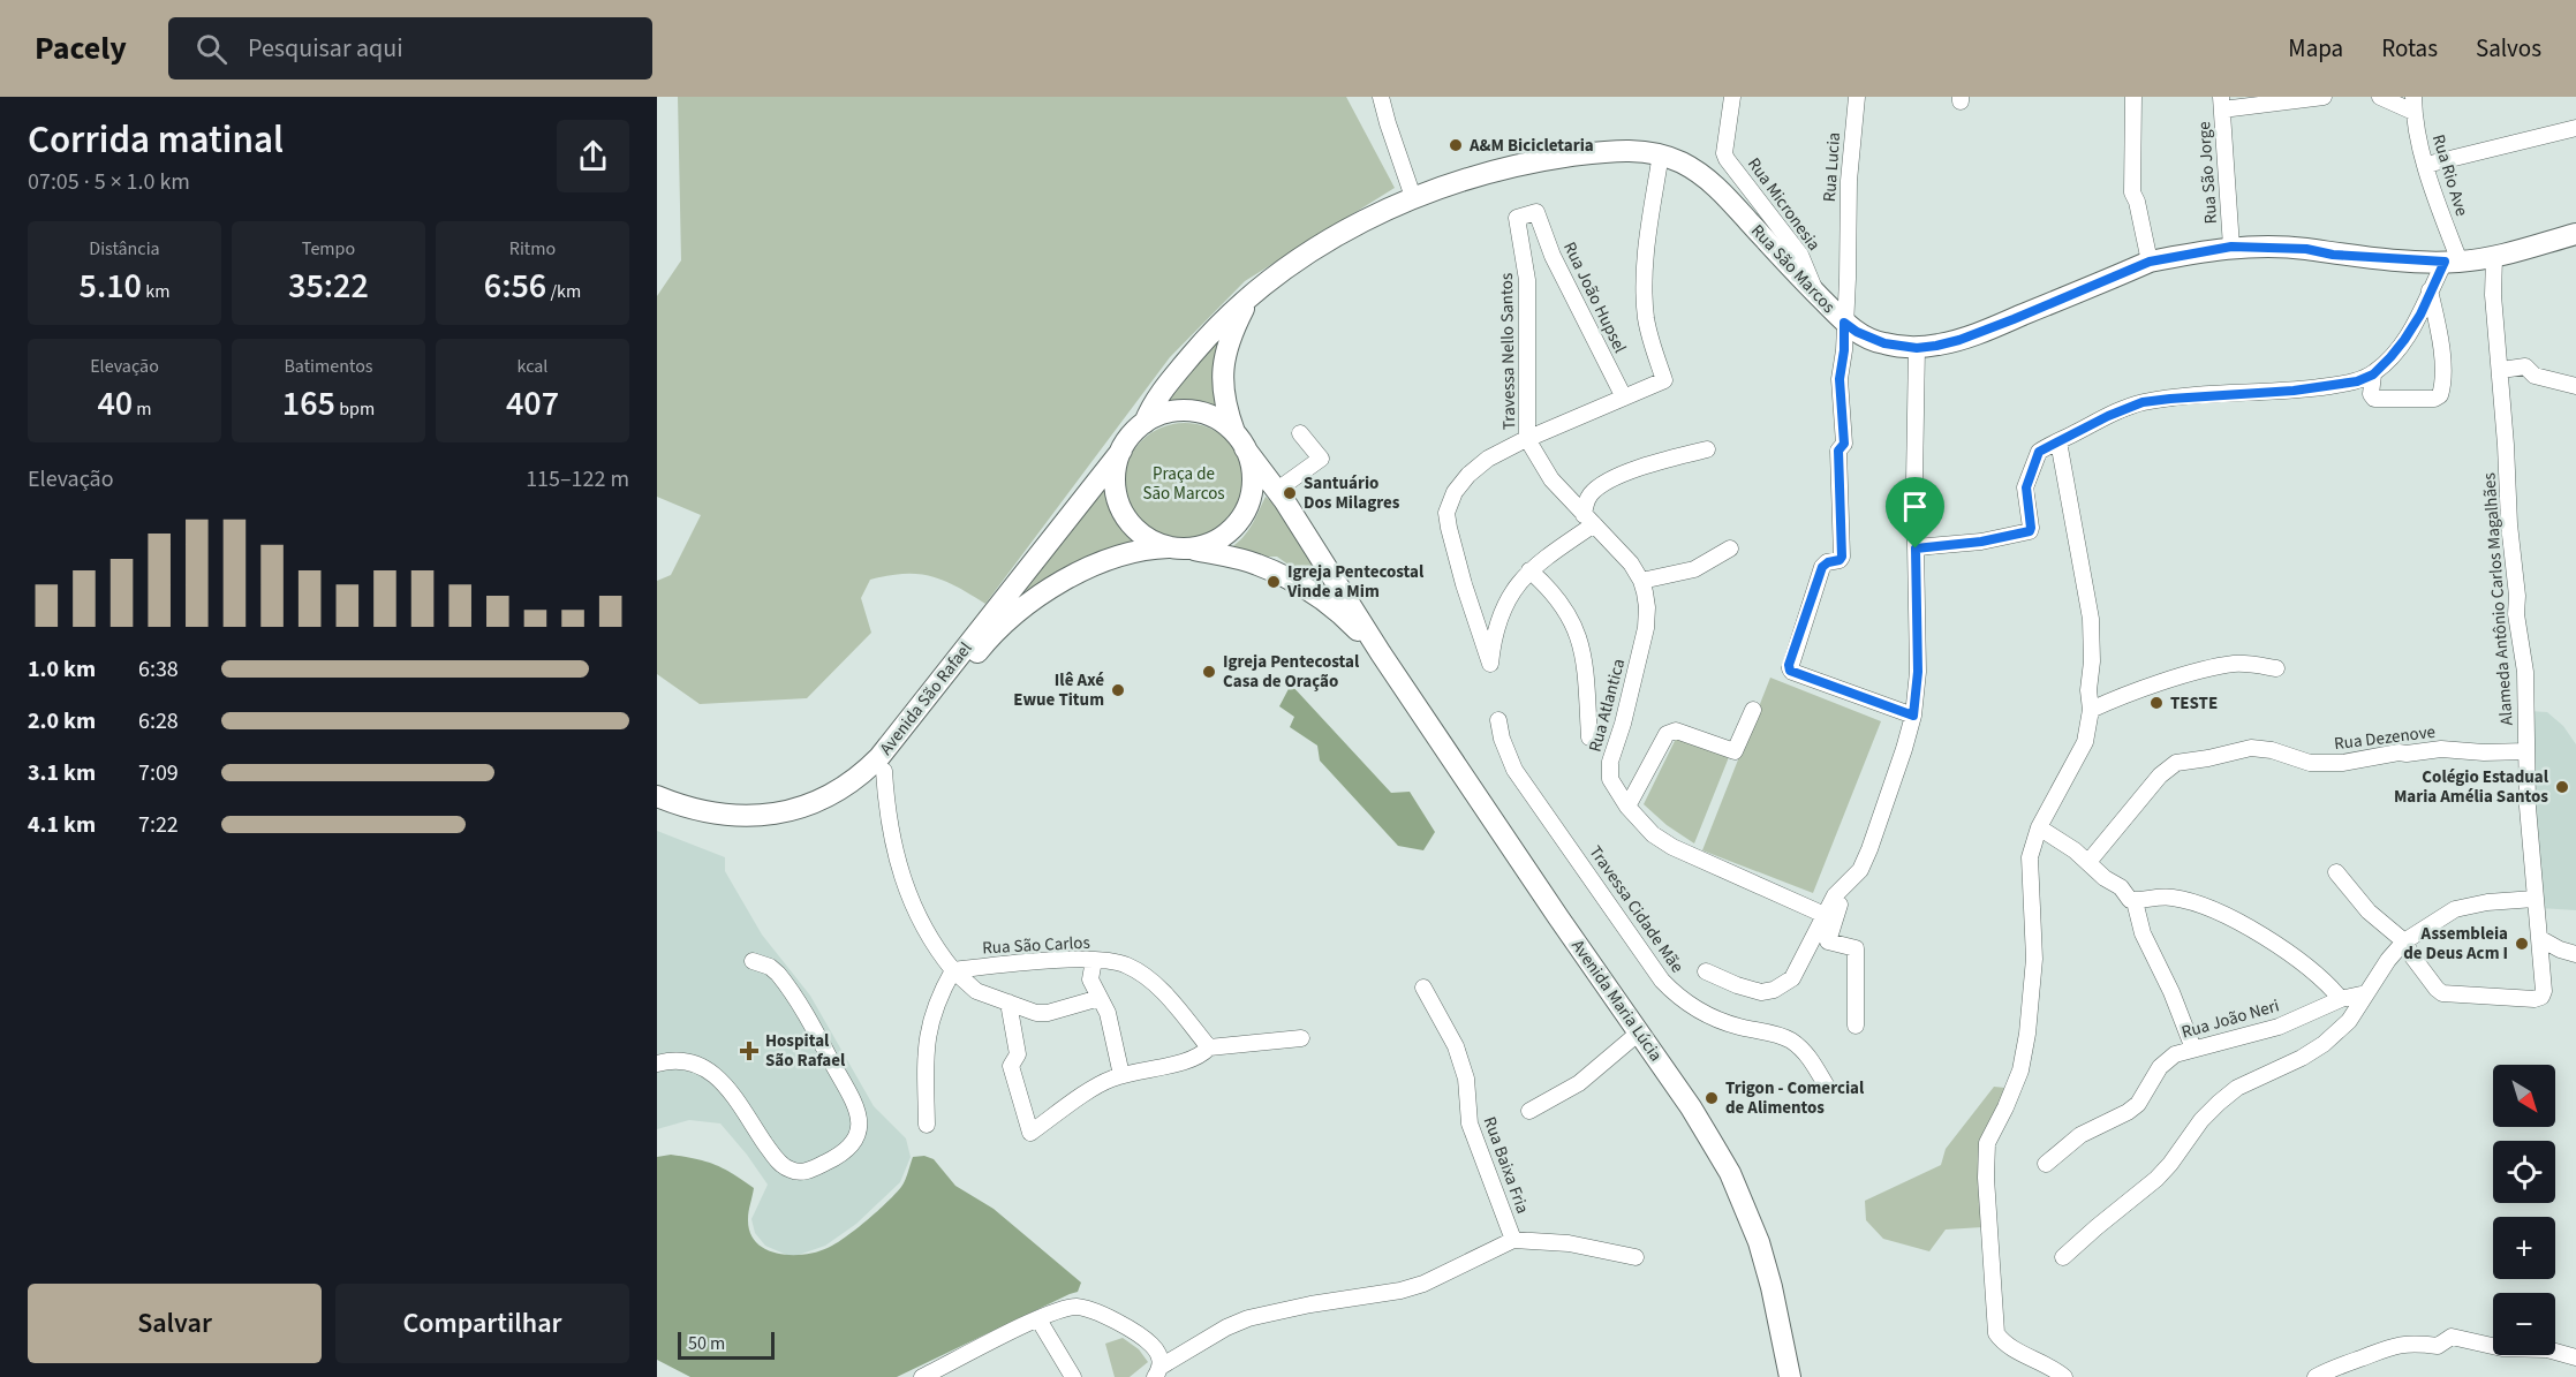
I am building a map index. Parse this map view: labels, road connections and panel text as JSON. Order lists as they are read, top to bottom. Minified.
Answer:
{"streets":{"main road":["Rua São Marcos","Avenida São Rafael","Avenida Maria Lúcia"],"street":["Rua Lucia","Rua São Jorge","Rua Rio Ave","Rua Micronesia","Rua João Hupsel","Travessa Nello Santos","Alameda Antônio Carlos Magalhães","Rua Atlantica","Rua Dezenove","Travessa Cidade Mãe","Rua São Carlos","Rua João Neri","Rua Baixa Fria"]},"crossings":[["Rua Lucia","Rua São Marcos"],["Rua São Jorge","Rua São Marcos"],["Rua Rio Ave","Rua São Marcos"],["Rua Micronesia","Rua São Marcos"],["Rua São Marcos","Alameda Antônio Carlos Magalhães"],["Rua São Marcos","Avenida São Rafael"],["Rua São Marcos","Avenida Maria Lúcia"],["Rua João Hupsel","Travessa Nello Santos"],["Travessa Nello Santos","Rua Atlantica"],["Alameda Antônio Carlos Magalhães","Rua Dezenove"],["Avenida São Rafael","Avenida Maria Lúcia"]],"parks":["Praça de São Marcos"],"places":{"other":["A&M Bicicletaria","Santuário Dos Milagres","Igreja Pentecostal Vinde a Mim","Igreja Pentecostal Casa de Oração","Ilê Axé Ewue Titum","TESTE","Colégio Estadual Maria Amélia Santos","Assembleia de Deus Acm I","Trigon - Comercial de Alimentos"],"health":["Hospital São Rafael"]},"scale_bar":"50 m","north":"bottom right","page":{"header":"Pacely","search":"Pesquisar aqui","nav":["Mapa","Rotas","Salvos"],"heading":["Corrida matinal","07:05 · 5 × 1.0 km"],"stats":[["Distância","5.10 km"],["Tempo","35:22"],["Ritmo","6:56 /km"],["Elevação","40 m"],["Batimentos","165 bpm"],["kcal","407"]],"chart":["Elevação","115–122 m"],"list":[{"name":"1.0 km","note":"6:38"},{"name":"2.0 km","note":"6:28"},{"name":"3.1 km","note":"7:09"},{"name":"4.1 km","note":"7:22"}],"map_buttons":["+","−"],"buttons":["Salvar","Compartilhar"],"scale":"50 m"}}
